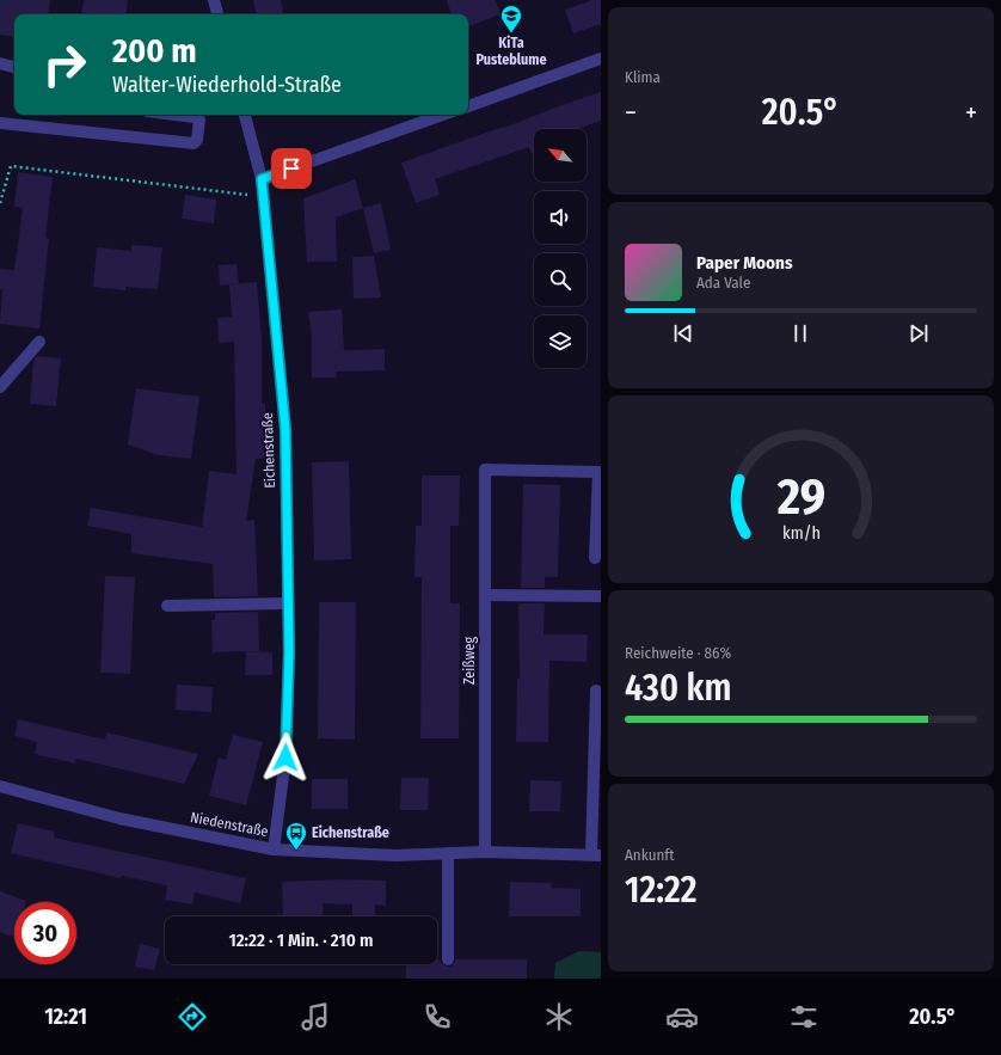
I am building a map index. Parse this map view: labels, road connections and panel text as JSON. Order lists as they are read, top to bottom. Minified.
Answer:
{"streets":{"street":["Eichenstraße","Zeißweg","Niedenstraße"]},"crossings":[["Eichenstraße","Niedenstraße"],["Zeißweg","Niedenstraße"]],"places":{"school or university":["KiTa Pusteblume"],"bus stop":["Eichenstraße"]},"north":"top left","page":{"tile":["Klima",["Reichweite · 86%","430 km"],["Ankunft","12:22"]],"turn":["200 m","Walter-Wiederhold-Straße"],"heat":["−","20.5°","+"],"song":["Paper Moons","Ada Vale"],"limit":"30","trip":"12:22 · 1 Min. · 210 m","tabs":["12:21","20.5°"],"gauge":["29","km/h"]}}
